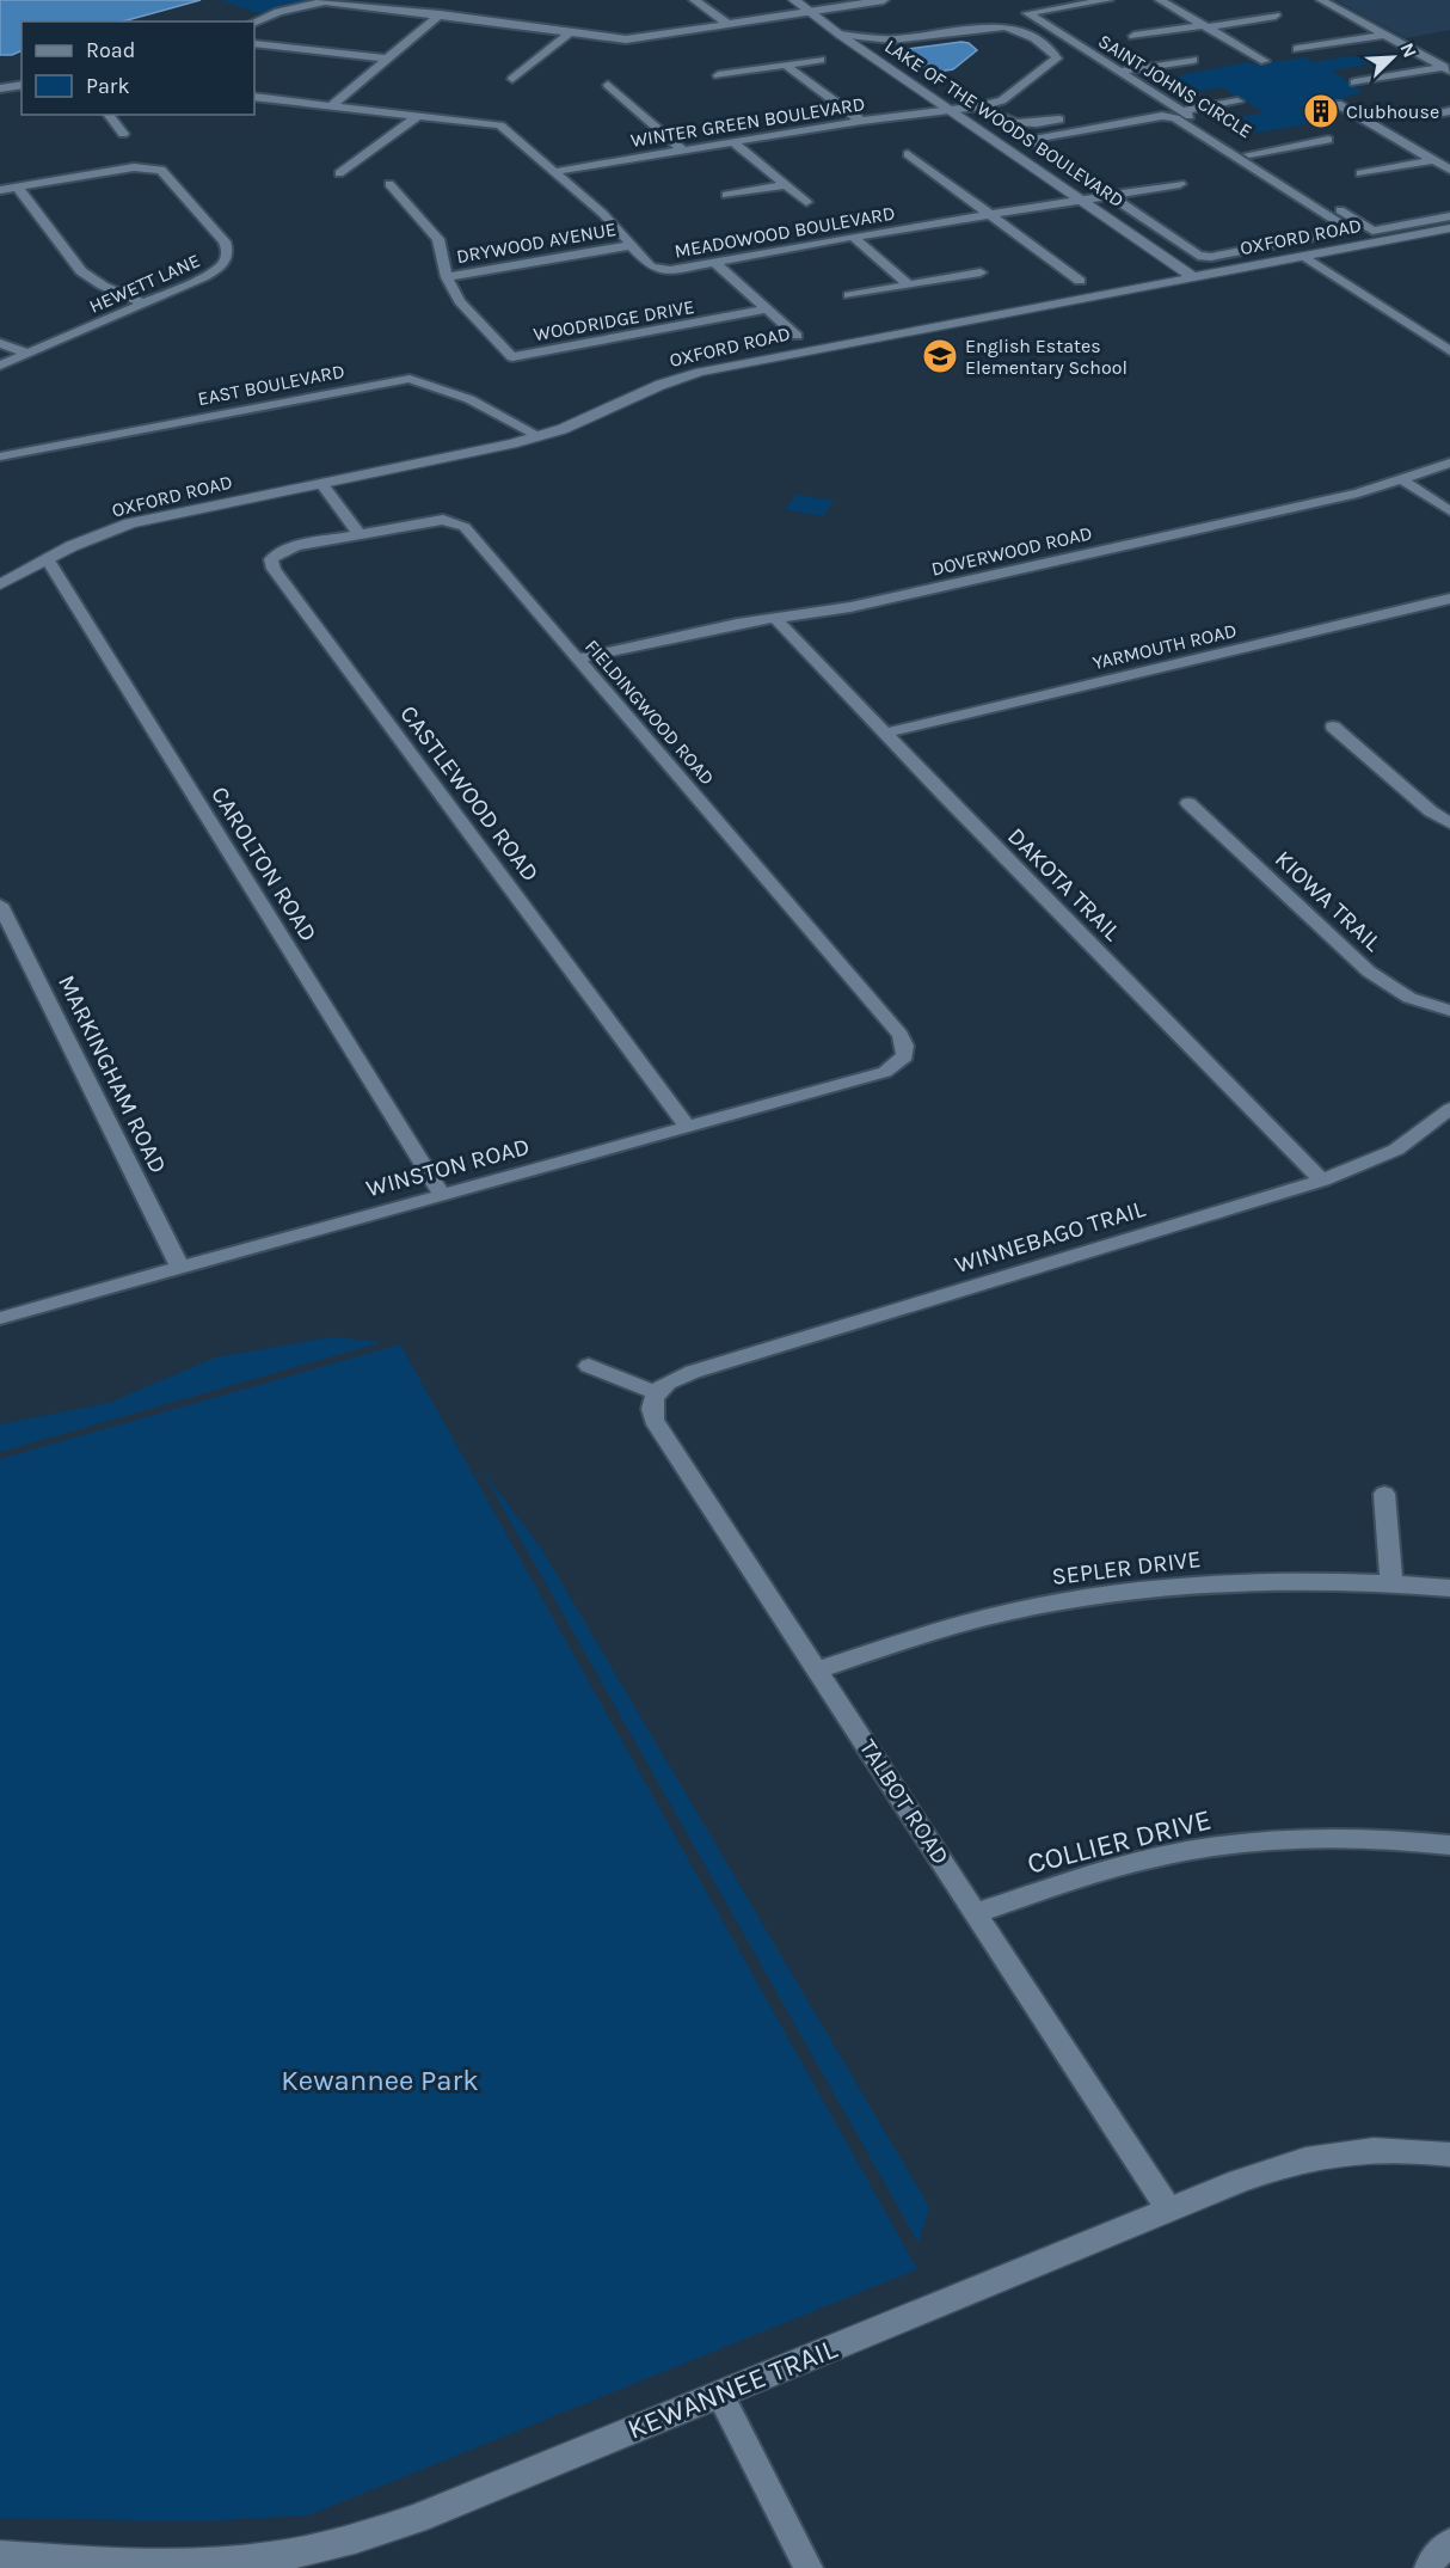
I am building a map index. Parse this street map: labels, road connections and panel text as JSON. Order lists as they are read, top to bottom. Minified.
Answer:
{"streets":{"street":["SAINT JOHNS CIRCLE","WINTER GREEN BOULEVARD","LAKE OF THE WOODS BOULEVARD","MEADOWOOD BOULEVARD","OXFORD ROAD","DRYWOOD AVENUE","HEWETT LANE","WOODRIDGE DRIVE","EAST BOULEVARD","DOVERWOOD ROAD","YARMOUTH ROAD","FIELDINGWOOD ROAD","CASTLEWOOD ROAD","CAROLTON ROAD","DAKOTA TRAIL","KIOWA TRAIL","MARKINGHAM ROAD","WINSTON ROAD","WINNEBAGO TRAIL","SEPLER DRIVE","TALBOT ROAD","COLLIER DRIVE","KEWANNEE TRAIL"]},"crossings":[["SAINT JOHNS CIRCLE","OXFORD ROAD"],["WINTER GREEN BOULEVARD","LAKE OF THE WOODS BOULEVARD"],["WINTER GREEN BOULEVARD","MEADOWOOD BOULEVARD"],["LAKE OF THE WOODS BOULEVARD","MEADOWOOD BOULEVARD"],["LAKE OF THE WOODS BOULEVARD","OXFORD ROAD"],["MEADOWOOD BOULEVARD","DRYWOOD AVENUE"],["OXFORD ROAD","EAST BOULEVARD"],["OXFORD ROAD","CAROLTON ROAD"],["DRYWOOD AVENUE","WOODRIDGE DRIVE"],["DOVERWOOD ROAD","FIELDINGWOOD ROAD"],["DOVERWOOD ROAD","DAKOTA TRAIL"],["YARMOUTH ROAD","DAKOTA TRAIL"],["FIELDINGWOOD ROAD","CASTLEWOOD ROAD"],["FIELDINGWOOD ROAD","WINSTON ROAD"],["CASTLEWOOD ROAD","WINSTON ROAD"],["CAROLTON ROAD","WINSTON ROAD"],["DAKOTA TRAIL","WINNEBAGO TRAIL"],["MARKINGHAM ROAD","WINSTON ROAD"],["WINNEBAGO TRAIL","TALBOT ROAD"],["SEPLER DRIVE","TALBOT ROAD"],["TALBOT ROAD","COLLIER DRIVE"],["TALBOT ROAD","KEWANNEE TRAIL"]],"parks":["Kewannee Park"],"places":{"building":["Clubhouse"],"school or university":["English Estates Elementary School"]},"legend":["Road","Park"],"north":"top right"}
